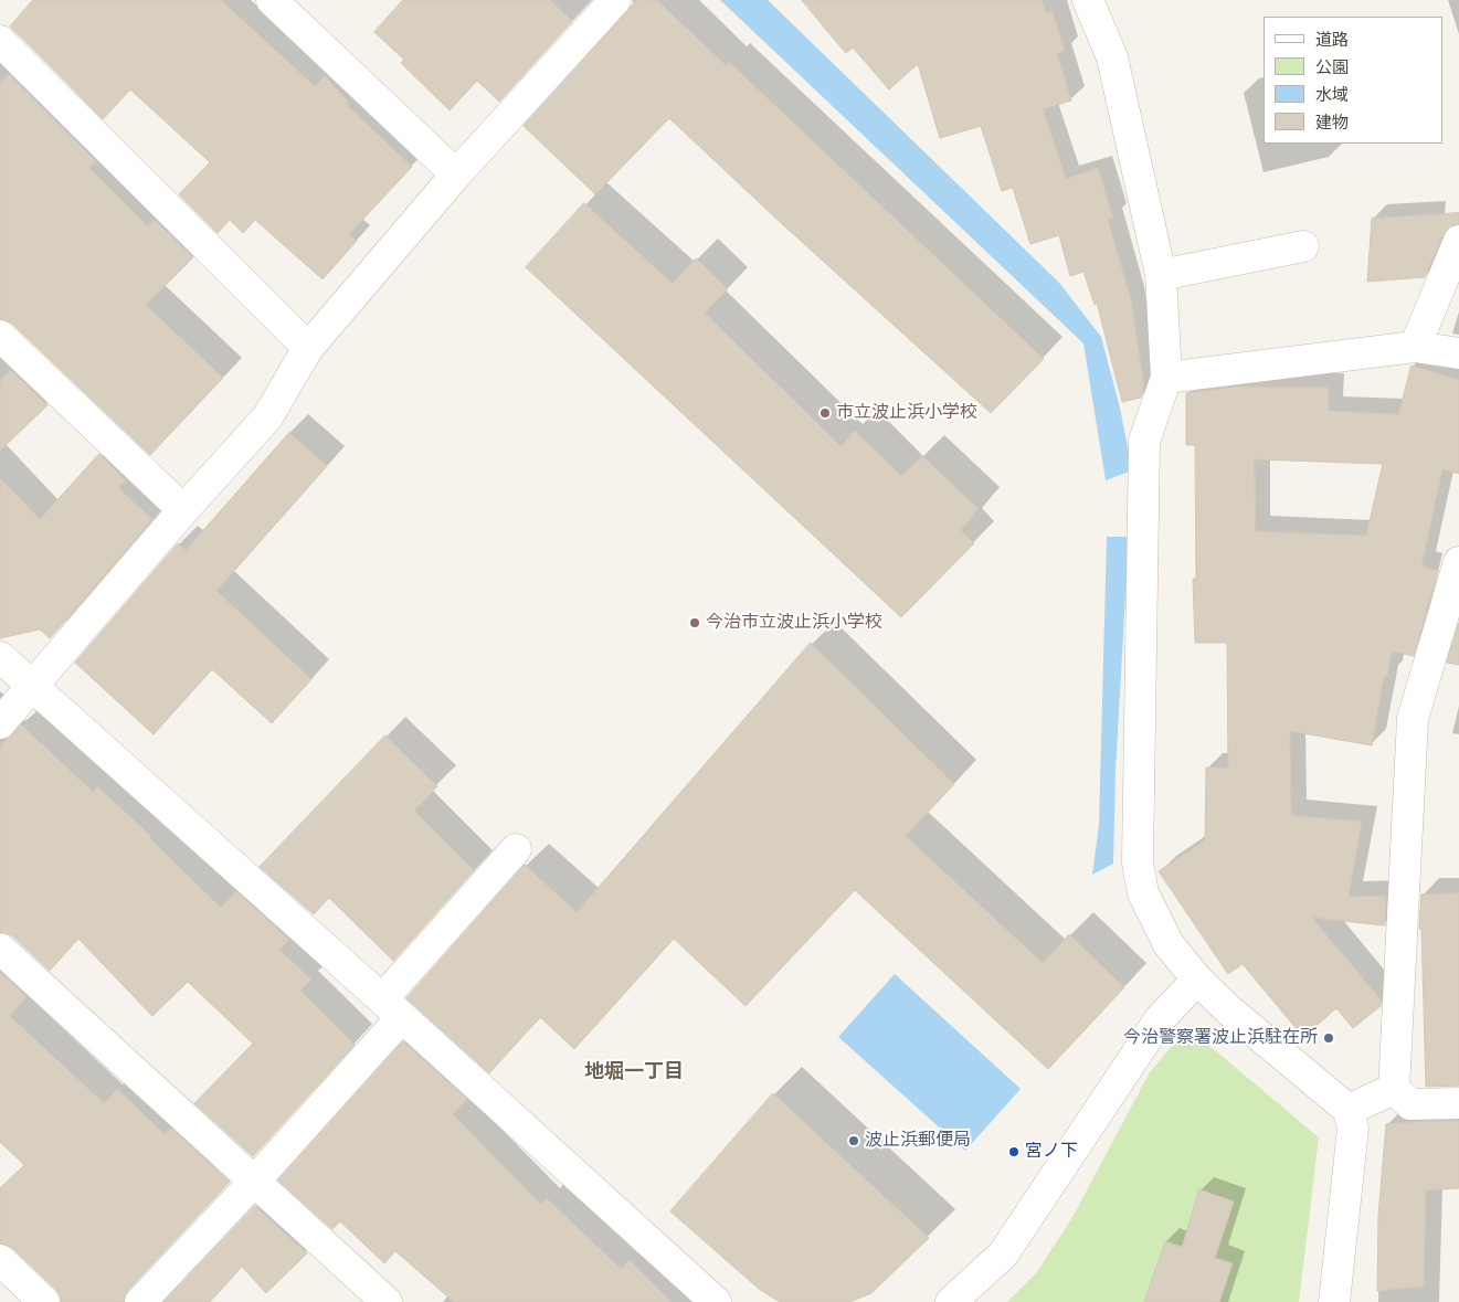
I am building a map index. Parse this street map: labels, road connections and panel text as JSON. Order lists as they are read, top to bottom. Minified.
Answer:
{"districts":["地堀一丁目"],"places":["市立波止浜小学校","今治市立波止浜小学校","今治警察署波止浜駐在所","波止浜郵便局","宮ノ下"],"legend":["道路","公園","水域","建物"]}
